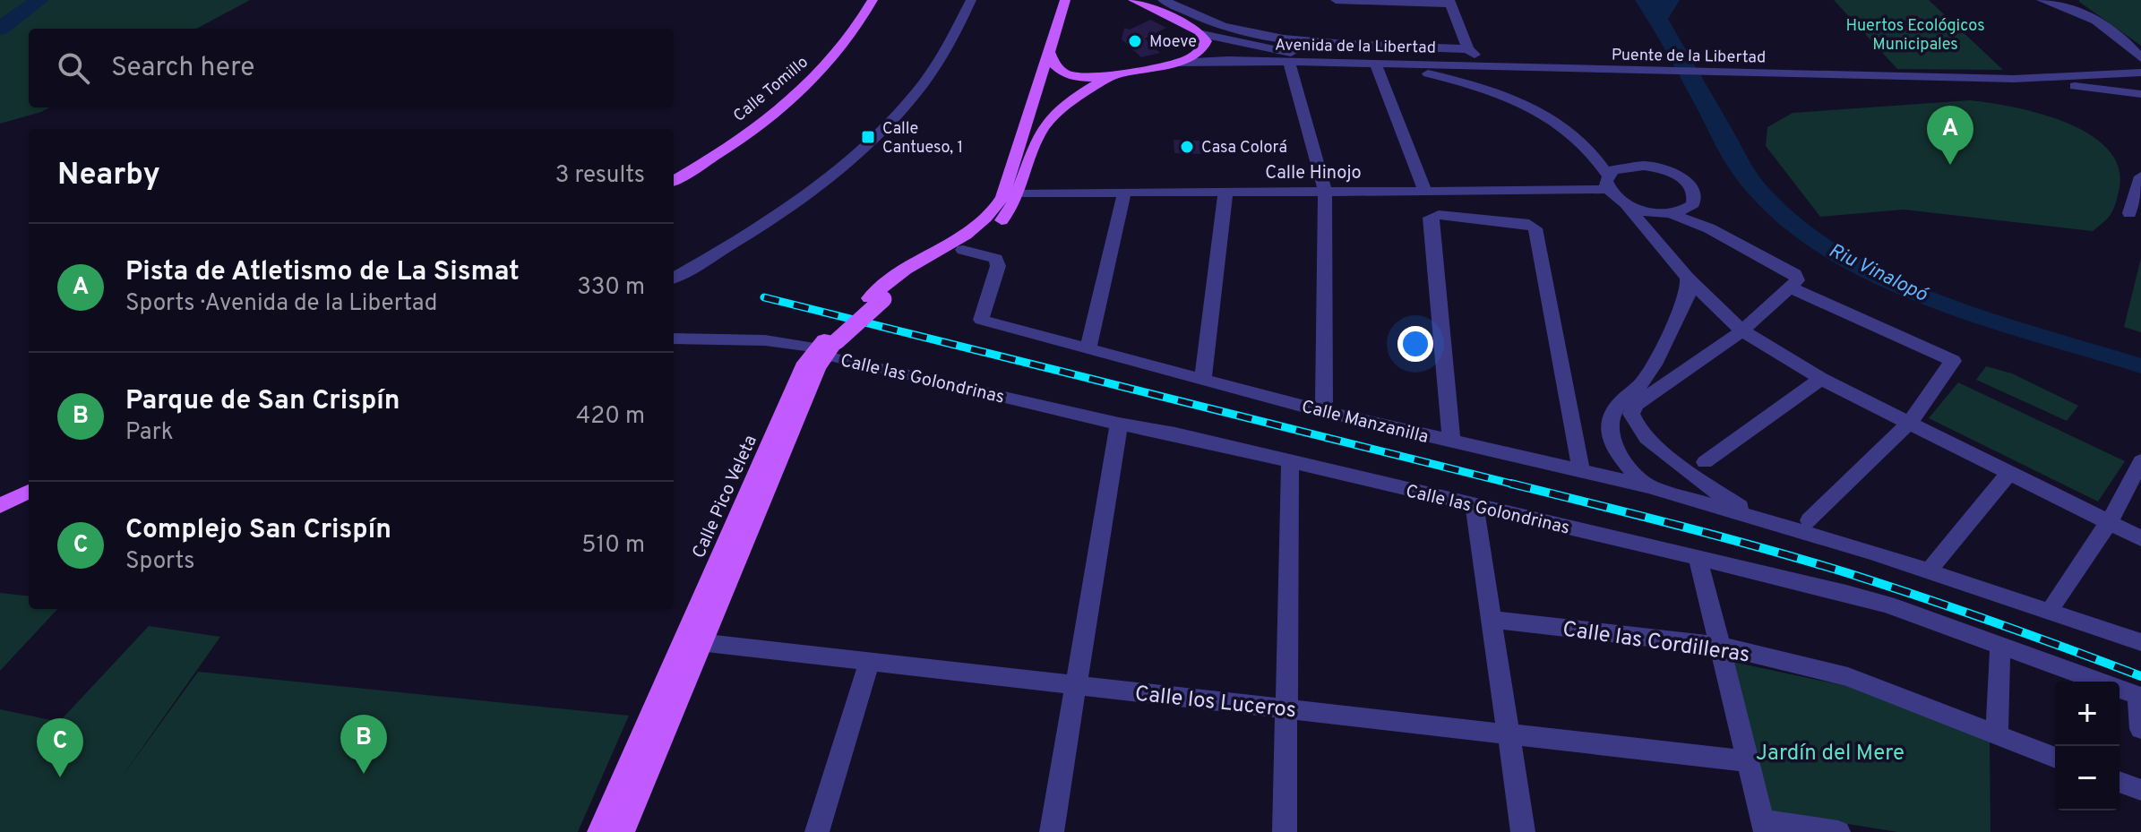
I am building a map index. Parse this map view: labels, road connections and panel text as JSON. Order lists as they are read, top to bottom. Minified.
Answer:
{"streets":{"main road":["Calle Tomillo","Calle Pico Veleta"],"street":["Avenida de la Libertad","Puente de la Libertad","Calle Hinojo","Calle las Golondrinas","Calle Manzanilla","Calle las Cordilleras","Calle los Luceros"]},"crossings":[["Avenida de la Libertad","Puente de la Libertad"],["Calle las Golondrinas","Calle Pico Veleta"],["Calle Pico Veleta","Calle los Luceros"]],"water":["Riu Vinalopó"],"parks":["Huertos Ecológicos Municipales","Jardín del Mere"],"places":{"other":["Moeve","Casa Colorá"],"transit":["Calle Cantueso, 1"]},"page":{"search":"Search here","pins":["A","B","C"],"heading":["Nearby","3 results"],"list":[{"mark":"A","name":"Pista de Atletismo de La Sismat","note":"Sports · Avenida de la Libertad","value":"330 m"},{"mark":"B","name":"Parque de San Crispín","note":"Park","value":"420 m"},{"mark":"C","name":"Complejo San Crispín","note":"Sports","value":"510 m"}],"map_buttons":["+","−"]}}
